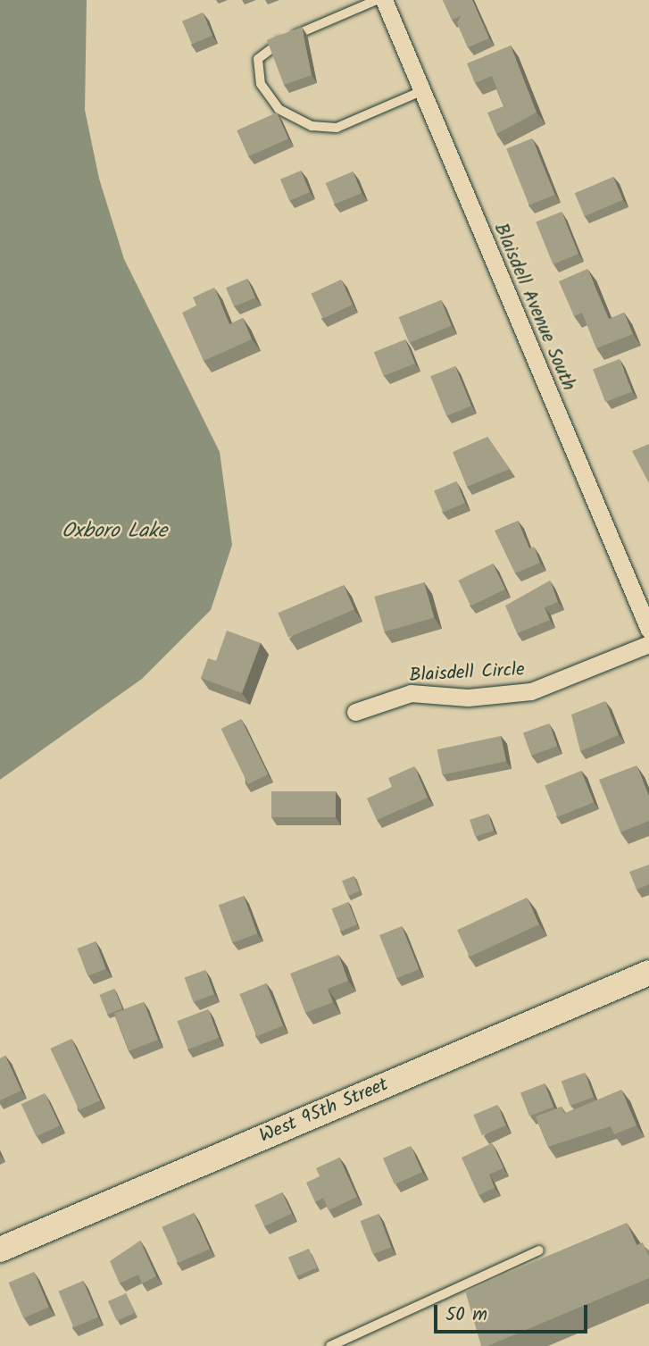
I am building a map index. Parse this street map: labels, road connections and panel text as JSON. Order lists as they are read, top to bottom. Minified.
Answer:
{"streets":{"street":["Blaisdell Avenue South","Blaisdell Circle","West 95th Street"]},"water":["Oxboro Lake"],"scale_bar":"50 m"}
